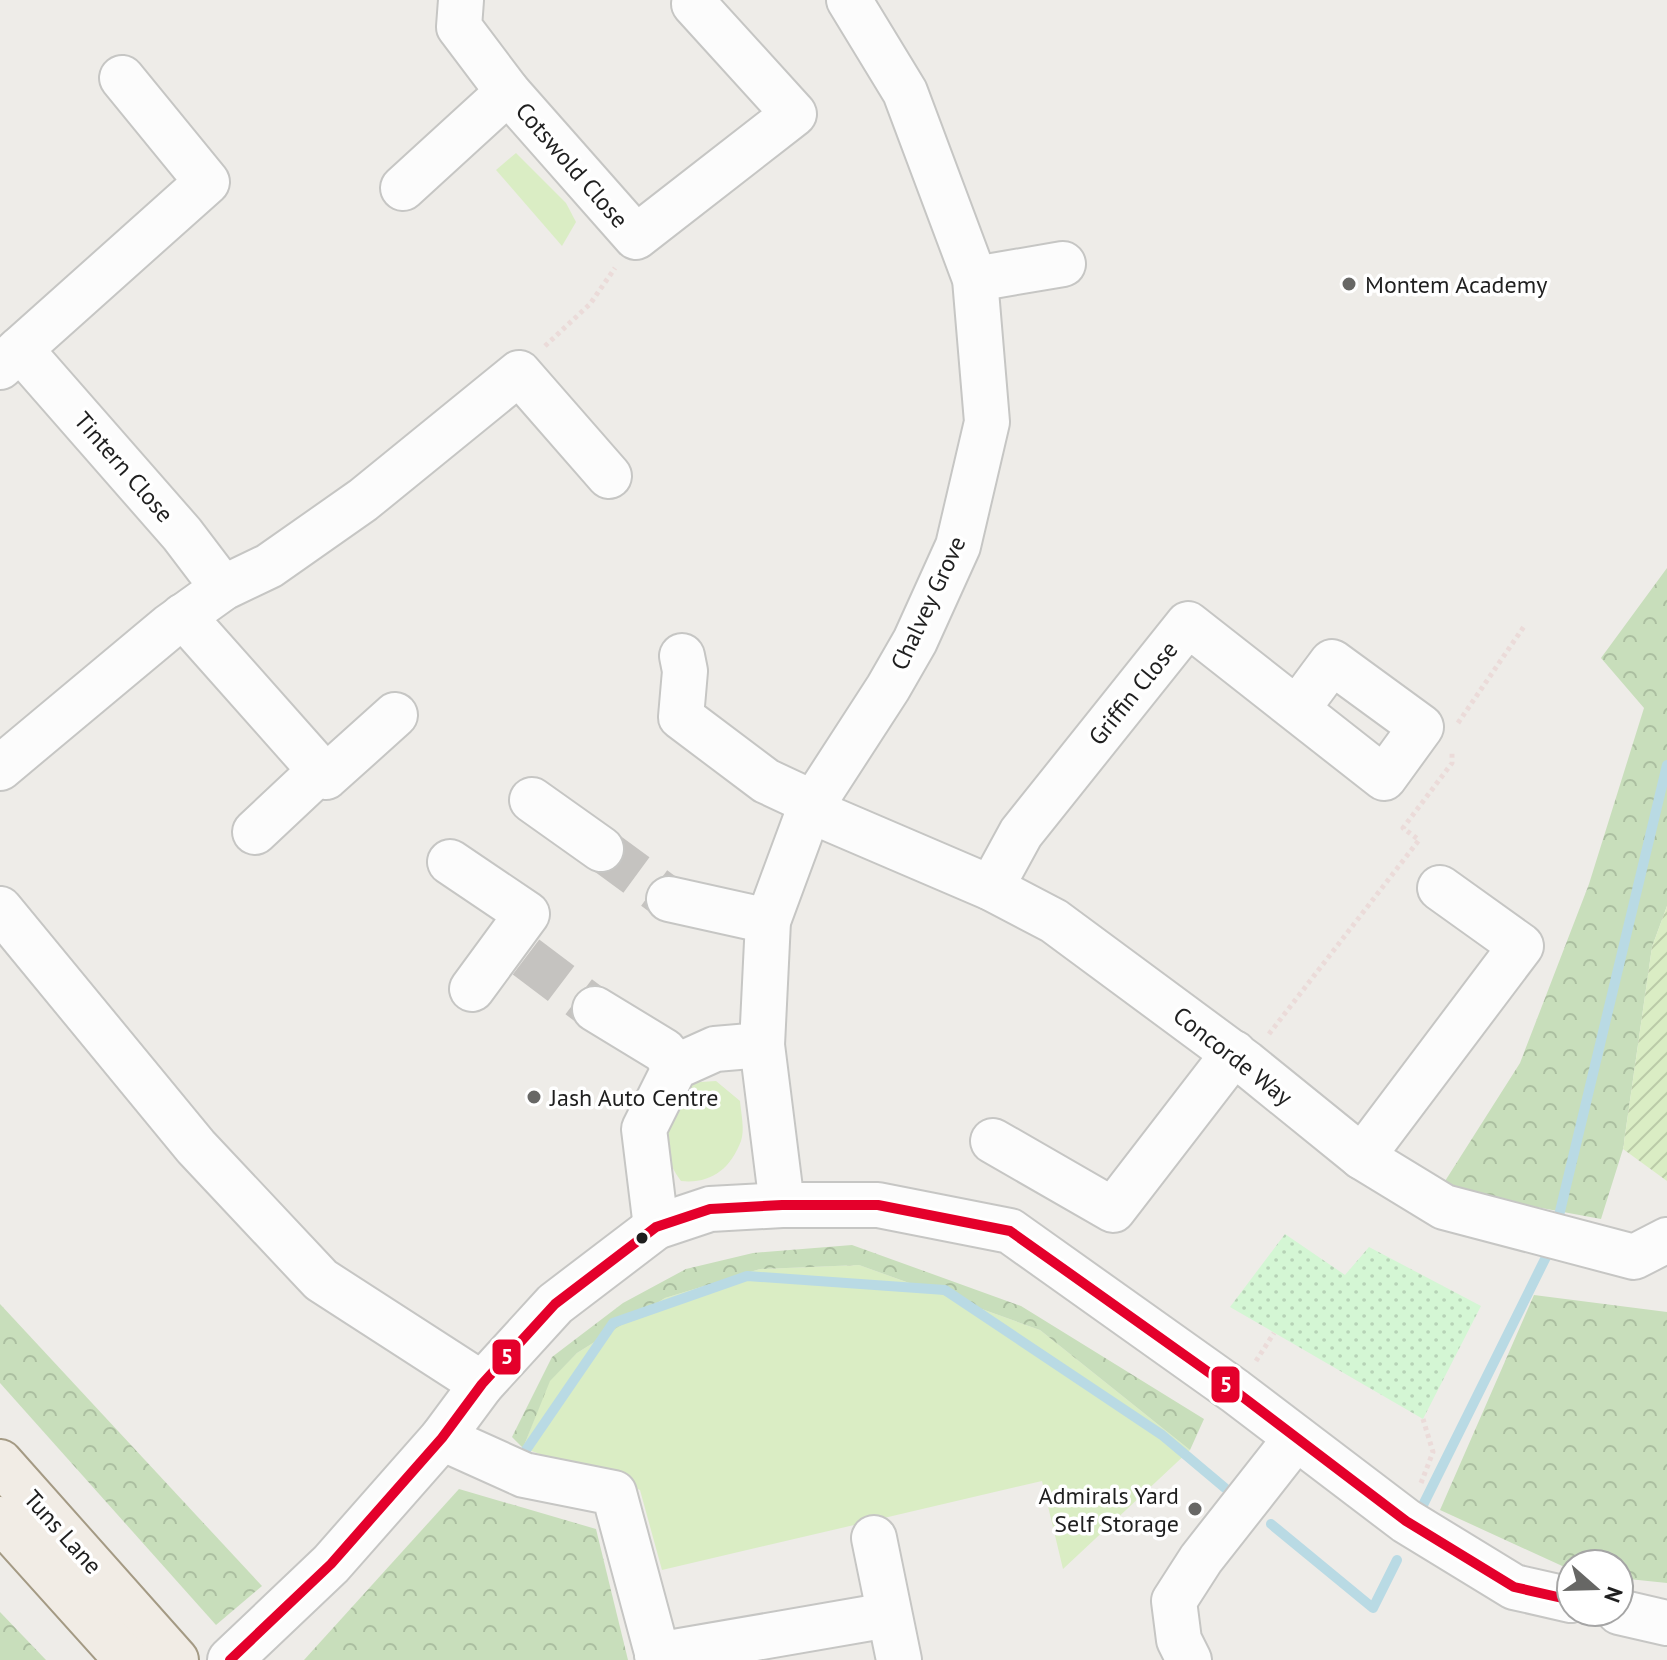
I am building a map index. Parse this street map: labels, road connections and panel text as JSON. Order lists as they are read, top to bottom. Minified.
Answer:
{"streets":{"main road":["Tuns Lane"],"street":["Cotswold Close","Tintern Close","Chalvey Grove","Griffin Close","Concorde Way"]},"crossings":[["Chalvey Grove","Concorde Way"],["Griffin Close","Concorde Way"]],"places":["Montem Academy","Jash Auto Centre","Admirals Yard Self Storage"],"lines":["transit line 5"],"north":"right"}
